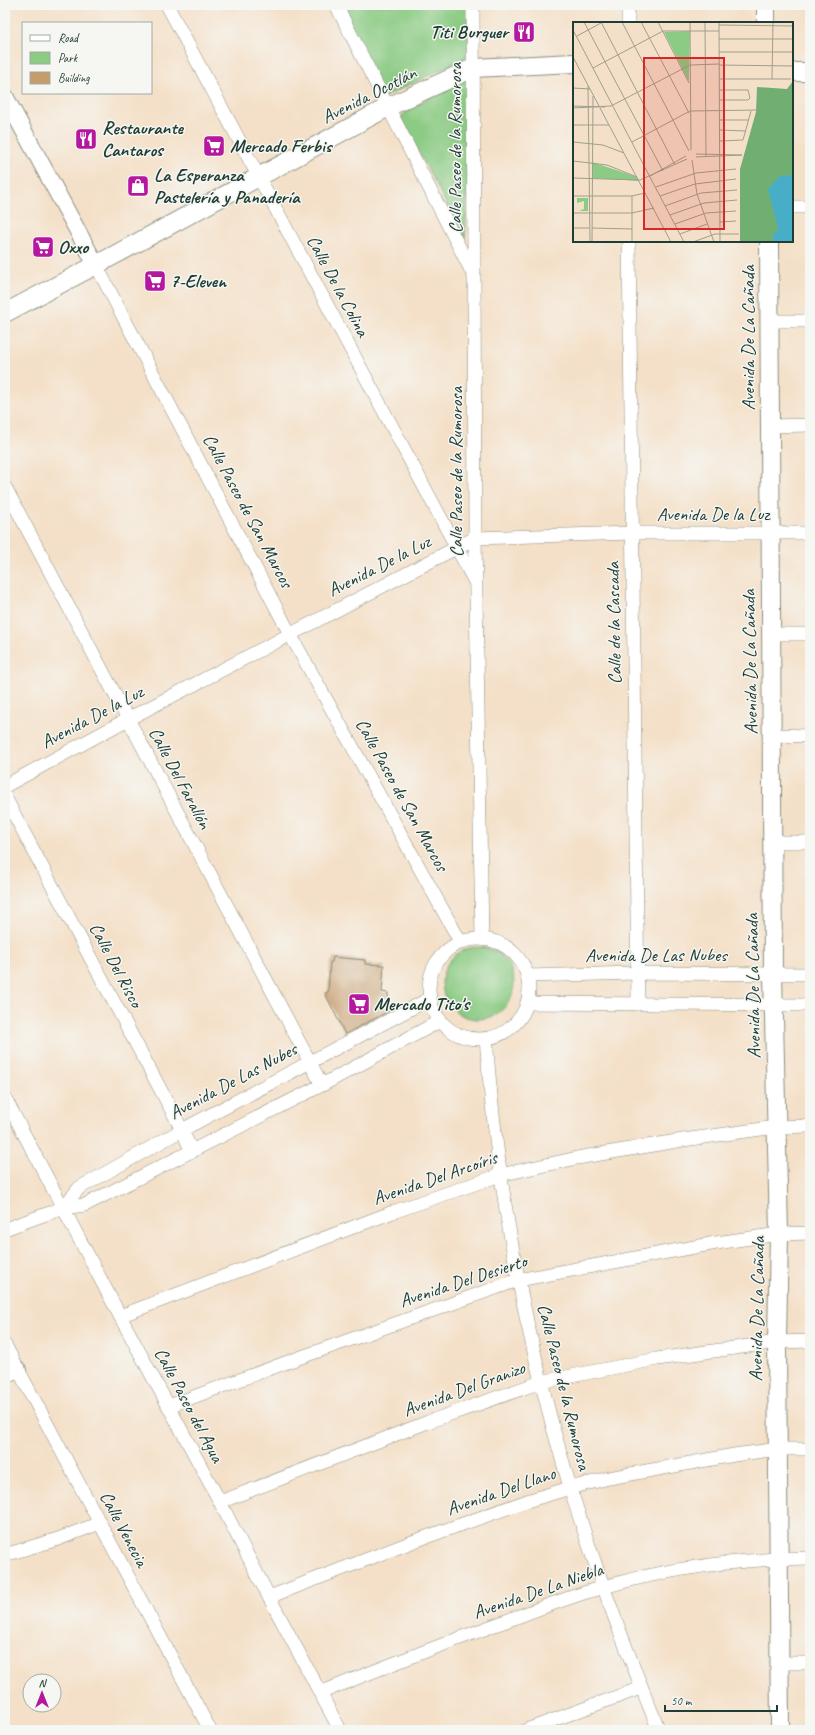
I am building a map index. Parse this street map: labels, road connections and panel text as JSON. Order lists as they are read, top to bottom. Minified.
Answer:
{"streets":{"main road":["Avenida Ocotlán","Avenida De La Cañada"],"street":["Calle Paseo de la Rumorosa","Calle De la Colina","Calle Paseo de San Marcos","Avenida De la Luz","Calle de la Cascada","Calle Del Farallón","Avenida De Las Nubes","Calle Del Risco","Avenida Del Arcoíris","Avenida Del Desierto","Avenida Del Granizo","Calle Paseo del Agua","Avenida Del Llano","Calle Venecia","Avenida De La Niebla"]},"crossings":[["Avenida Ocotlán","Calle Paseo de la Rumorosa"],["Avenida Ocotlán","Calle De la Colina"],["Avenida Ocotlán","Calle Paseo de San Marcos"],["Calle Paseo de la Rumorosa","Calle De la Colina"],["Calle Paseo de la Rumorosa","Calle Paseo de San Marcos"],["Calle Paseo de la Rumorosa","Avenida De la Luz"],["Calle Paseo de la Rumorosa","Avenida De Las Nubes"],["Calle Paseo de la Rumorosa","Avenida Del Arcoíris"],["Calle Paseo de la Rumorosa","Avenida Del Desierto"],["Calle Paseo de la Rumorosa","Avenida Del Granizo"],["Calle Paseo de la Rumorosa","Avenida Del Llano"],["Calle Paseo de la Rumorosa","Avenida De La Niebla"],["Calle De la Colina","Avenida De la Luz"],["Avenida De La Cañada","Avenida De la Luz"],["Avenida De La Cañada","Avenida De Las Nubes"],["Avenida De La Cañada","Avenida Del Arcoíris"],["Avenida De La Cañada","Avenida Del Desierto"],["Avenida De La Cañada","Avenida Del Granizo"],["Avenida De La Cañada","Avenida Del Llano"],["Avenida De La Cañada","Avenida De La Niebla"],["Calle Paseo de San Marcos","Avenida De la Luz"],["Calle Paseo de San Marcos","Avenida De Las Nubes"],["Avenida De la Luz","Calle de la Cascada"],["Avenida De la Luz","Calle Del Farallón"],["Calle de la Cascada","Avenida De Las Nubes"],["Calle Del Farallón","Avenida De Las Nubes"],["Avenida De Las Nubes","Calle Del Risco"],["Avenida De Las Nubes","Calle Paseo del Agua"],["Avenida Del Arcoíris","Calle Paseo del Agua"],["Avenida Del Desierto","Calle Paseo del Agua"],["Avenida Del Granizo","Calle Paseo del Agua"],["Calle Paseo del Agua","Avenida Del Llano"],["Calle Paseo del Agua","Avenida De La Niebla"]],"places":{"restaurant":["Titi Burguer","Restaurante Cantaros"],"supermarket":["Mercado Ferbis","Oxxo","7-Eleven","Mercado Tito's"],"shop":["La Esperanza Pastelería y Panadería"]},"legend":["Road","Park","Building"],"scale_bar":"50 m","north":"top"}
